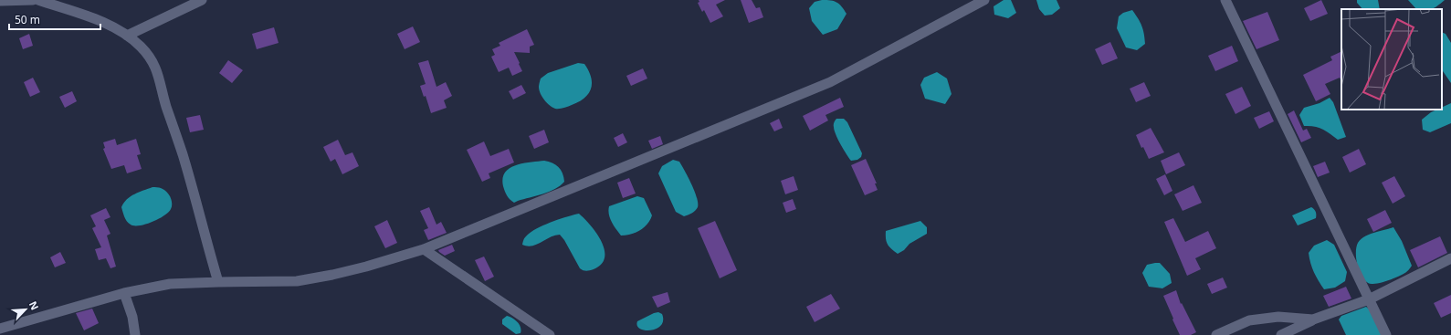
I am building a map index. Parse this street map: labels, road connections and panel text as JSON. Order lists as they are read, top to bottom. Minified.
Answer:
{"scale_bar":"50 m","north":"top right"}
